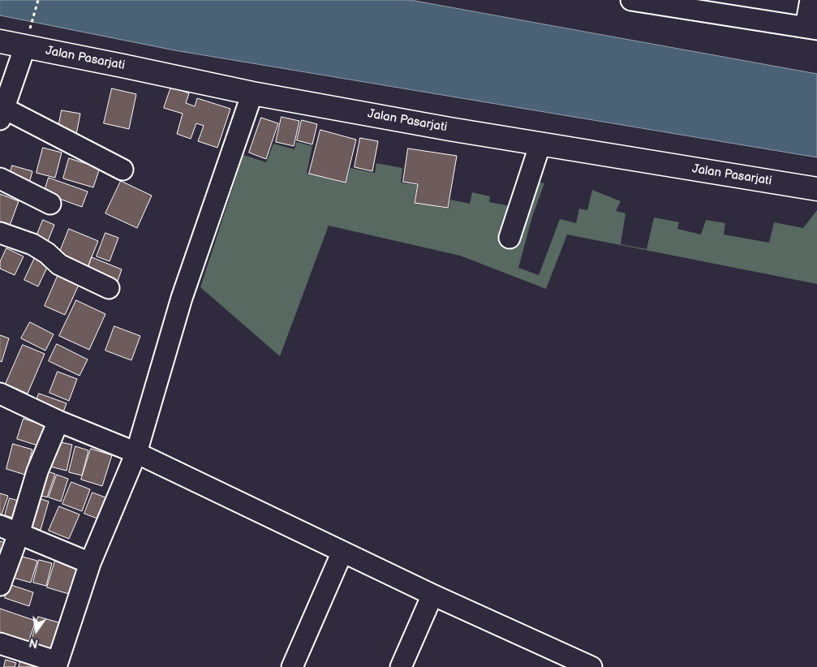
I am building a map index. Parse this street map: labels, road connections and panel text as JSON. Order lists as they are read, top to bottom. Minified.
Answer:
{"streets":{"main road":["Jalan Pasarjati"]},"north":"bottom"}
